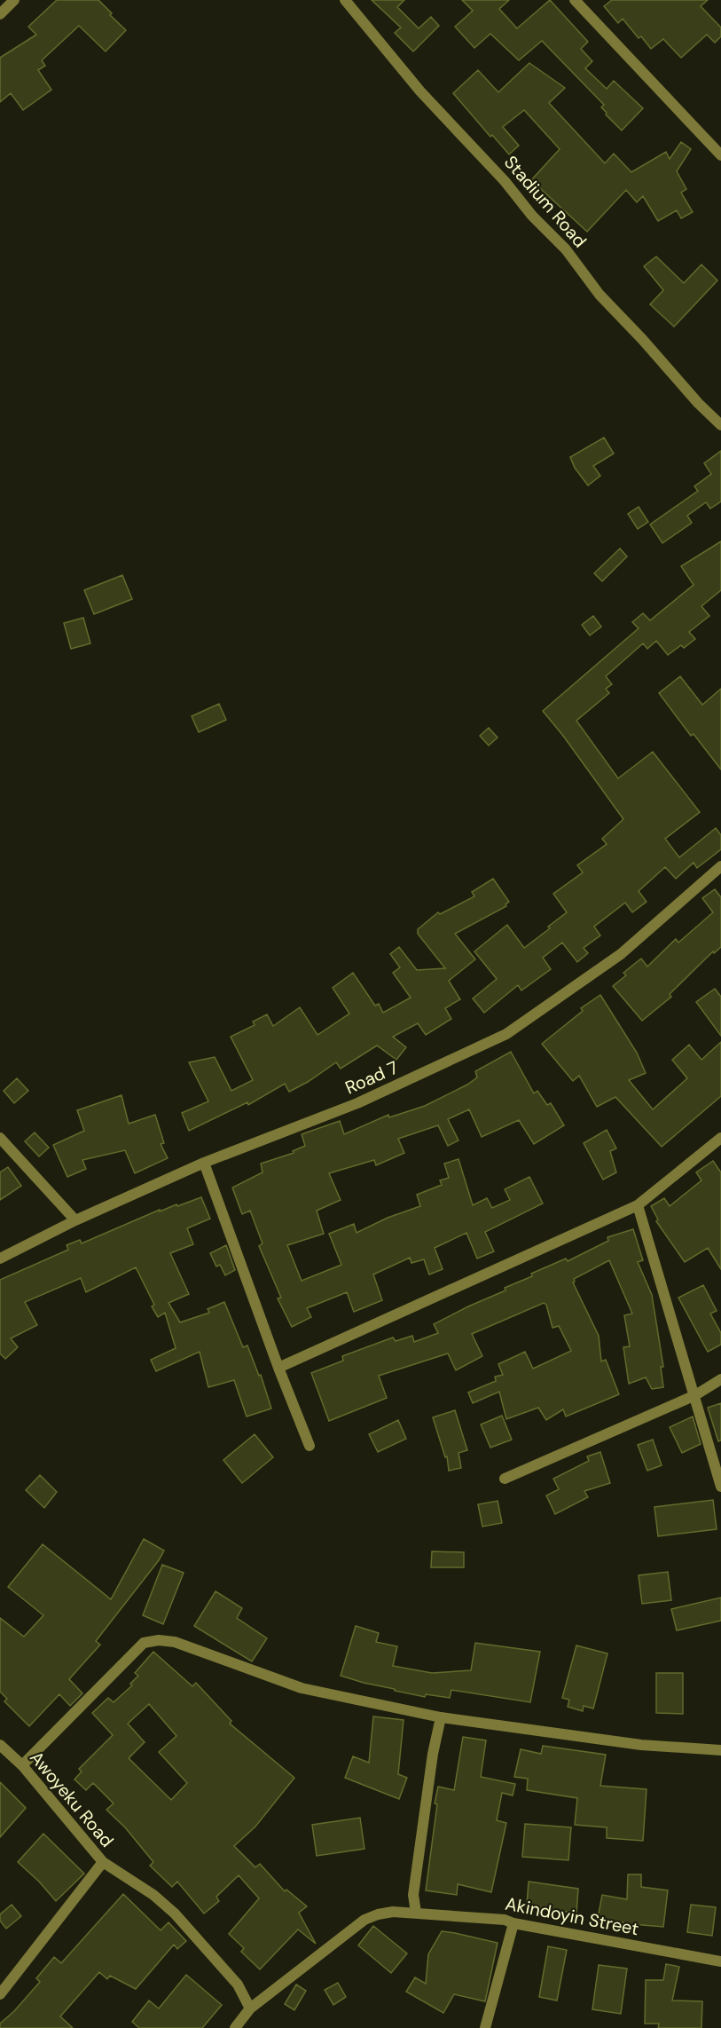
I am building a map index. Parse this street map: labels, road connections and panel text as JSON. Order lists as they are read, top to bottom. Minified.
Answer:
{"streets":{"street":["Stadium Road","Road 7","Awoyeku Road","Akindoyin Street"]},"crossings":[["Awoyeku Road","Akindoyin Street"]]}
